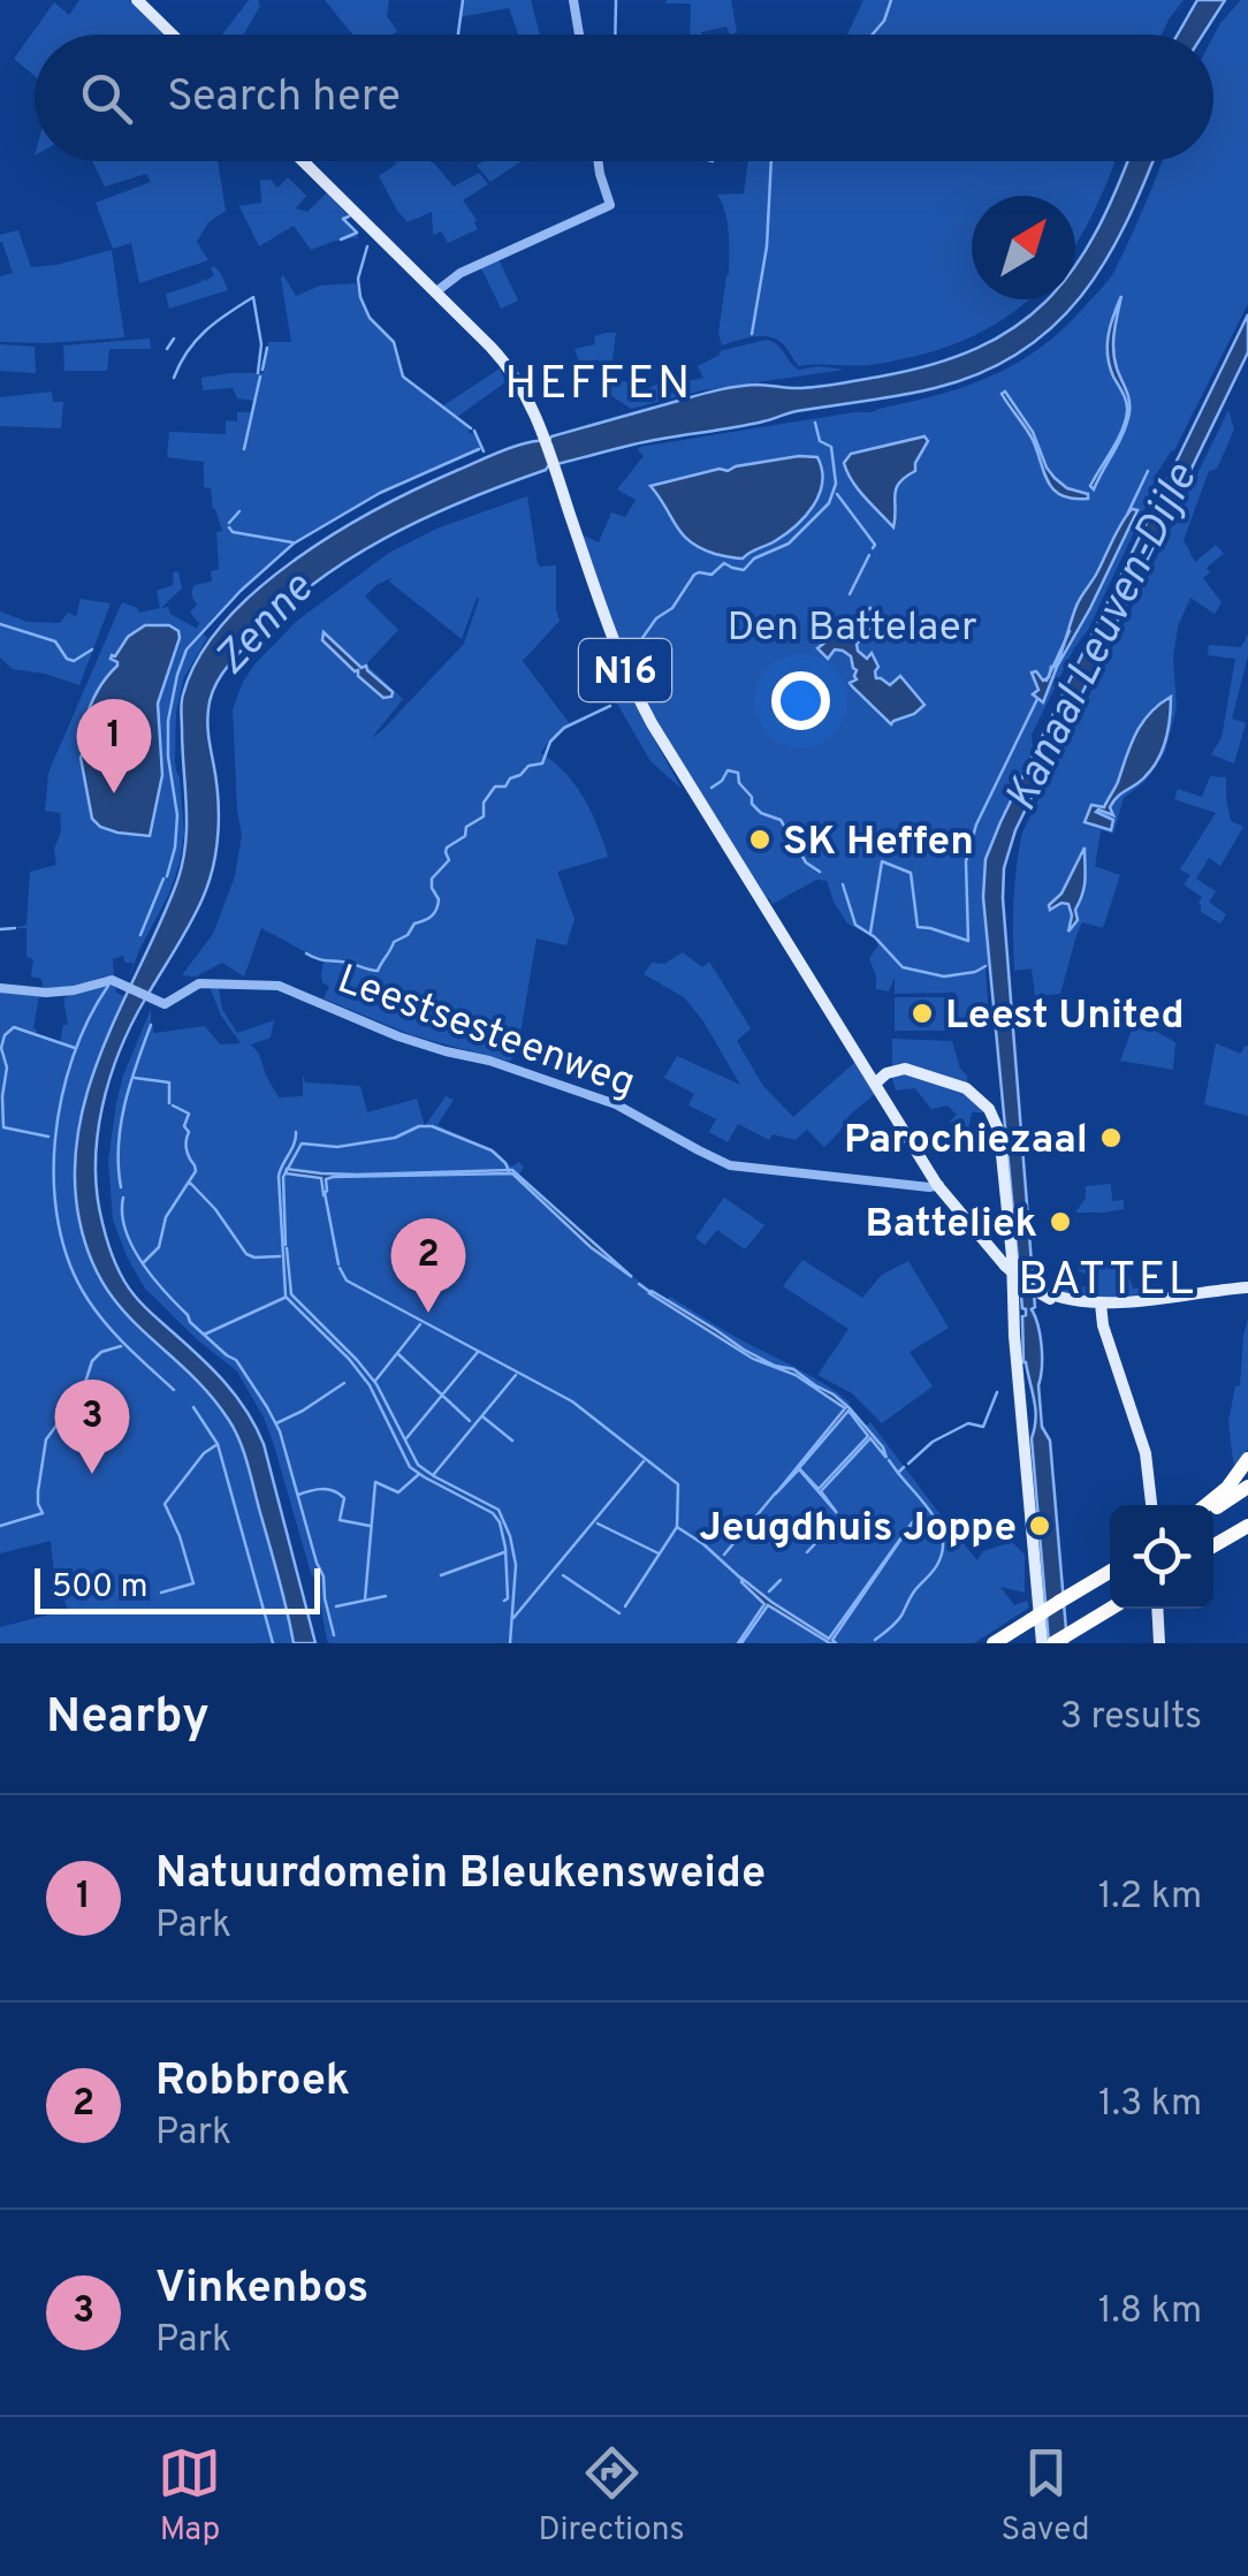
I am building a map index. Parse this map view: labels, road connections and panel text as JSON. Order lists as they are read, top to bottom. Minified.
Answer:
{"streets":{"main road":["N16"],"street":["Leestsesteenweg"]},"crossings":[["N16","Leestsesteenweg"]],"districts":["HEFFEN","BATTEL"],"water":["Zenne","Kanaal Leuven-Dijle"],"parks":["Den Battelaer"],"places":["SK Heffen","Leest United","Parochiezaal","Batteliek","Jeugdhuis Joppe"],"scale_bar":"500 m","north":"top right","page":{"search":"Search here","pins":["1","2","3"],"scale":"500 m","heading":["Nearby","3 results"],"list":[{"mark":"1","name":"Natuurdomein Bleukensweide","note":"Park","value":"1.2 km"},{"mark":"2","name":"Robbroek","note":"Park","value":"1.3 km"},{"mark":"3","name":"Vinkenbos","note":"Park","value":"1.8 km"}],"nav":["Map","Directions","Saved"]}}
